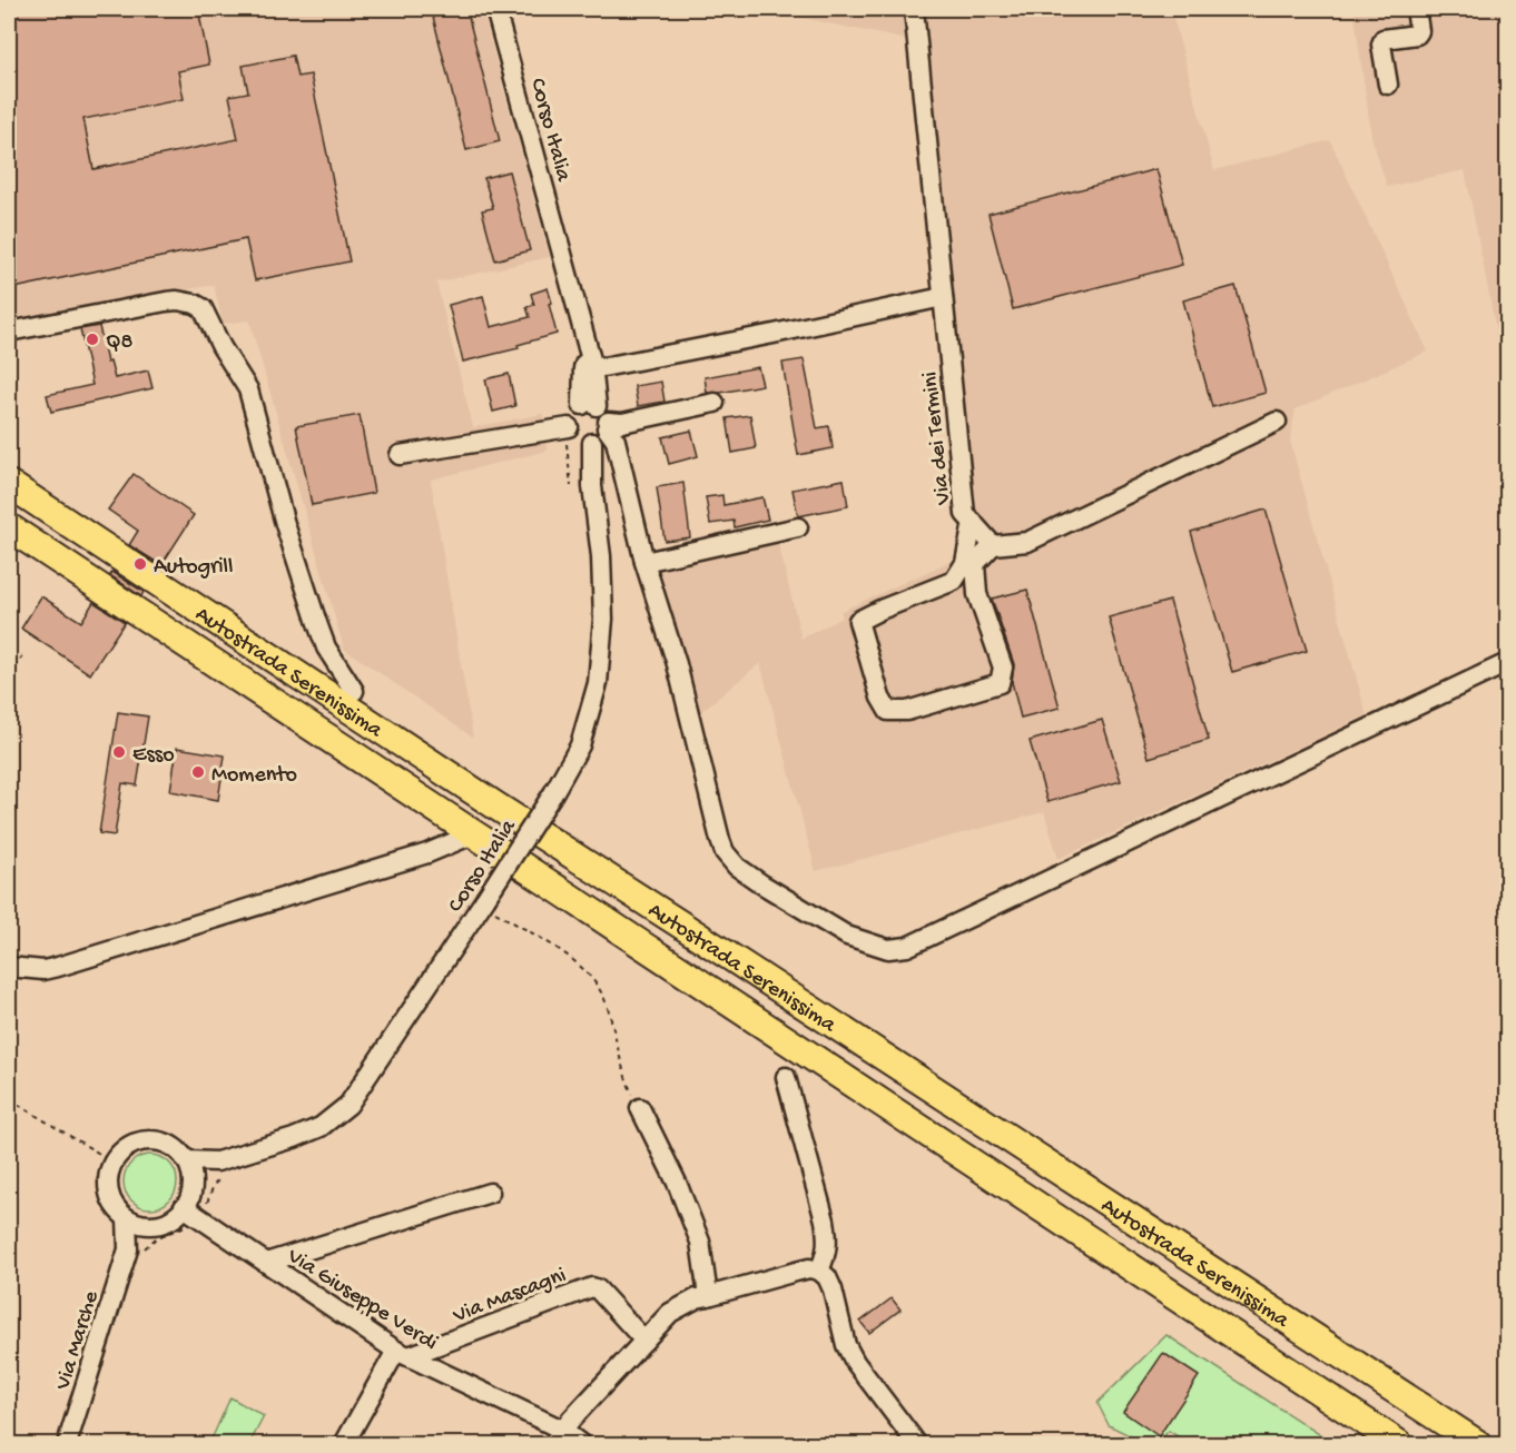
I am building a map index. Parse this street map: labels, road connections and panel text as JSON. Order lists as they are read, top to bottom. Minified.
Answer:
{"streets":{"highway":["Autostrada Serenissima"],"street":["Corso Italia","Via dei Termini","Via Mascagni","Via Giuseppe Verdi","Via Marche"]},"crossings":[["Corso Italia","Via Giuseppe Verdi"],["Corso Italia","Via Marche"],["Via Mascagni","Via Giuseppe Verdi"],["Via Giuseppe Verdi","Via Marche"]],"places":["Q8","Autogrill","Esso","Momento"]}
